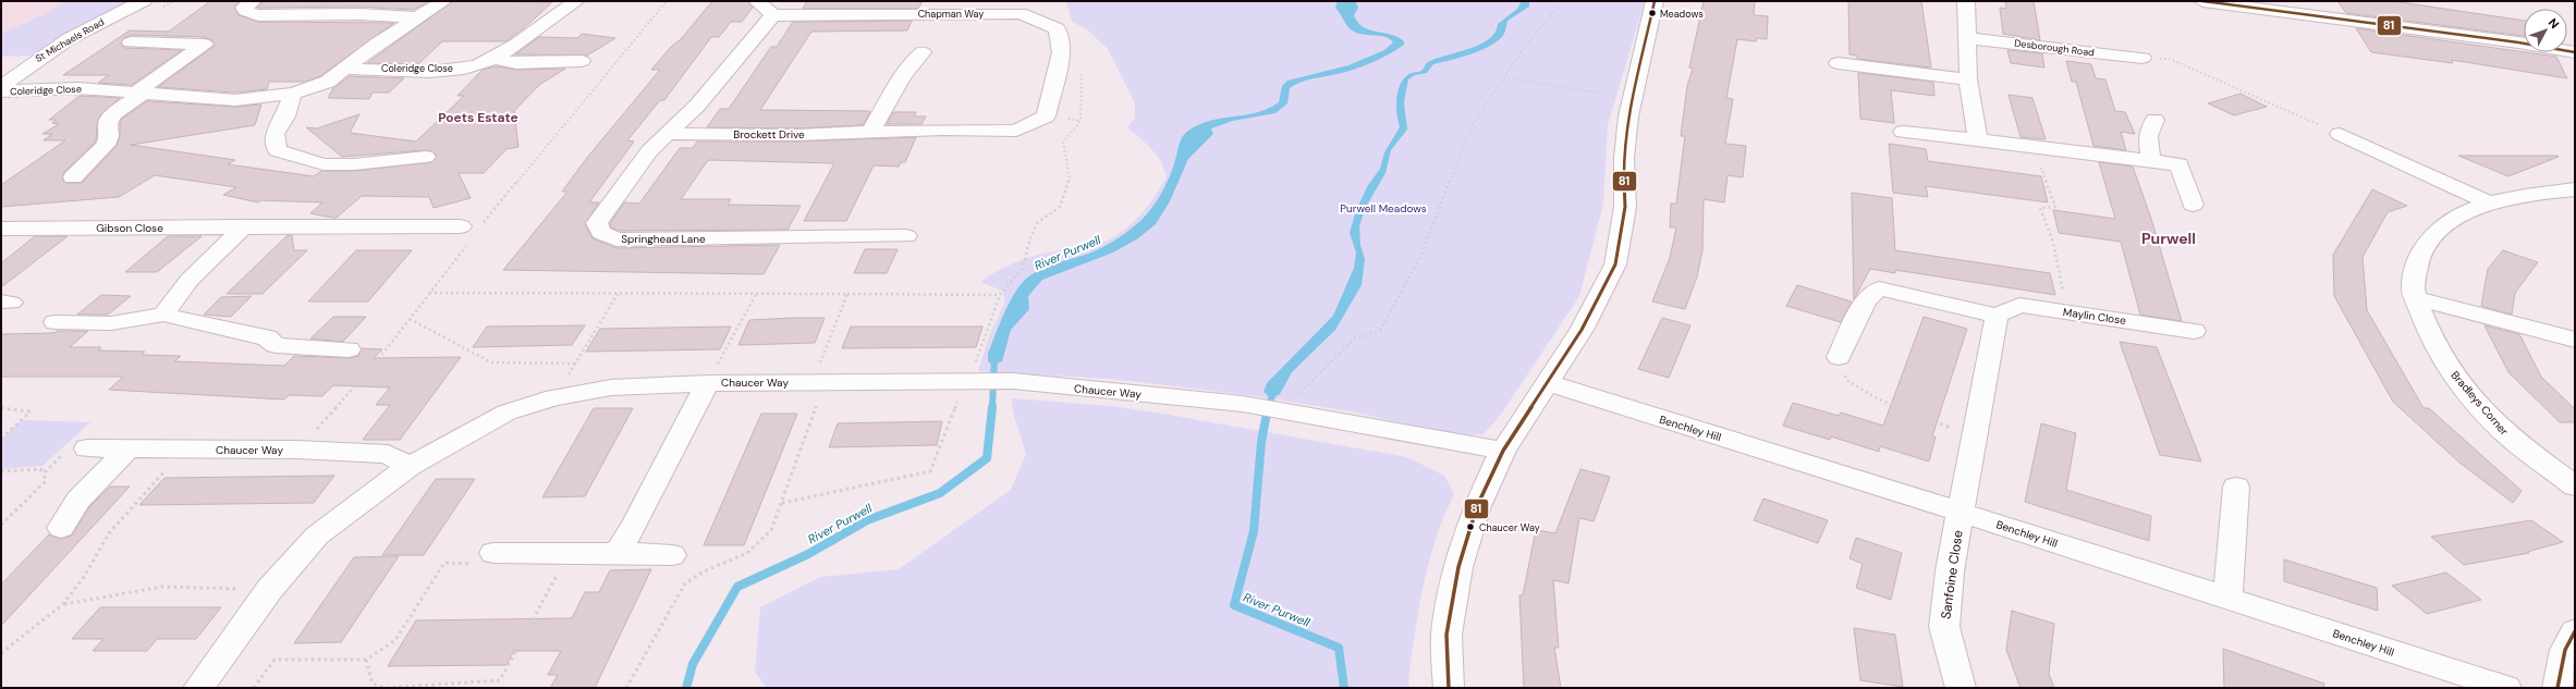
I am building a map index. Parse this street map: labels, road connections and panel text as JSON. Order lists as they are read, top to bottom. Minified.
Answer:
{"streets":{"street":["Chapman Way","St Michaels Road","Desborough Road","Coleridge Close","Brockett Drive","Gibson Close","Springhead Lane","Maylin Close","Chaucer Way","Bradleys Corner","Benchley Hill","Sanfoine Close"]},"crossings":[["Chapman Way","Brockett Drive"],["Chapman Way","Springhead Lane"],["St Michaels Road","Coleridge Close"],["Brockett Drive","Springhead Lane"],["Benchley Hill","Sanfoine Close"]],"districts":["Poets Estate","Purwell"],"water":["River Purwell"],"parks":["Purwell Meadows"],"places":["Meadows","Chaucer Way"],"lines":["transit line 81"],"north":"top right"}
